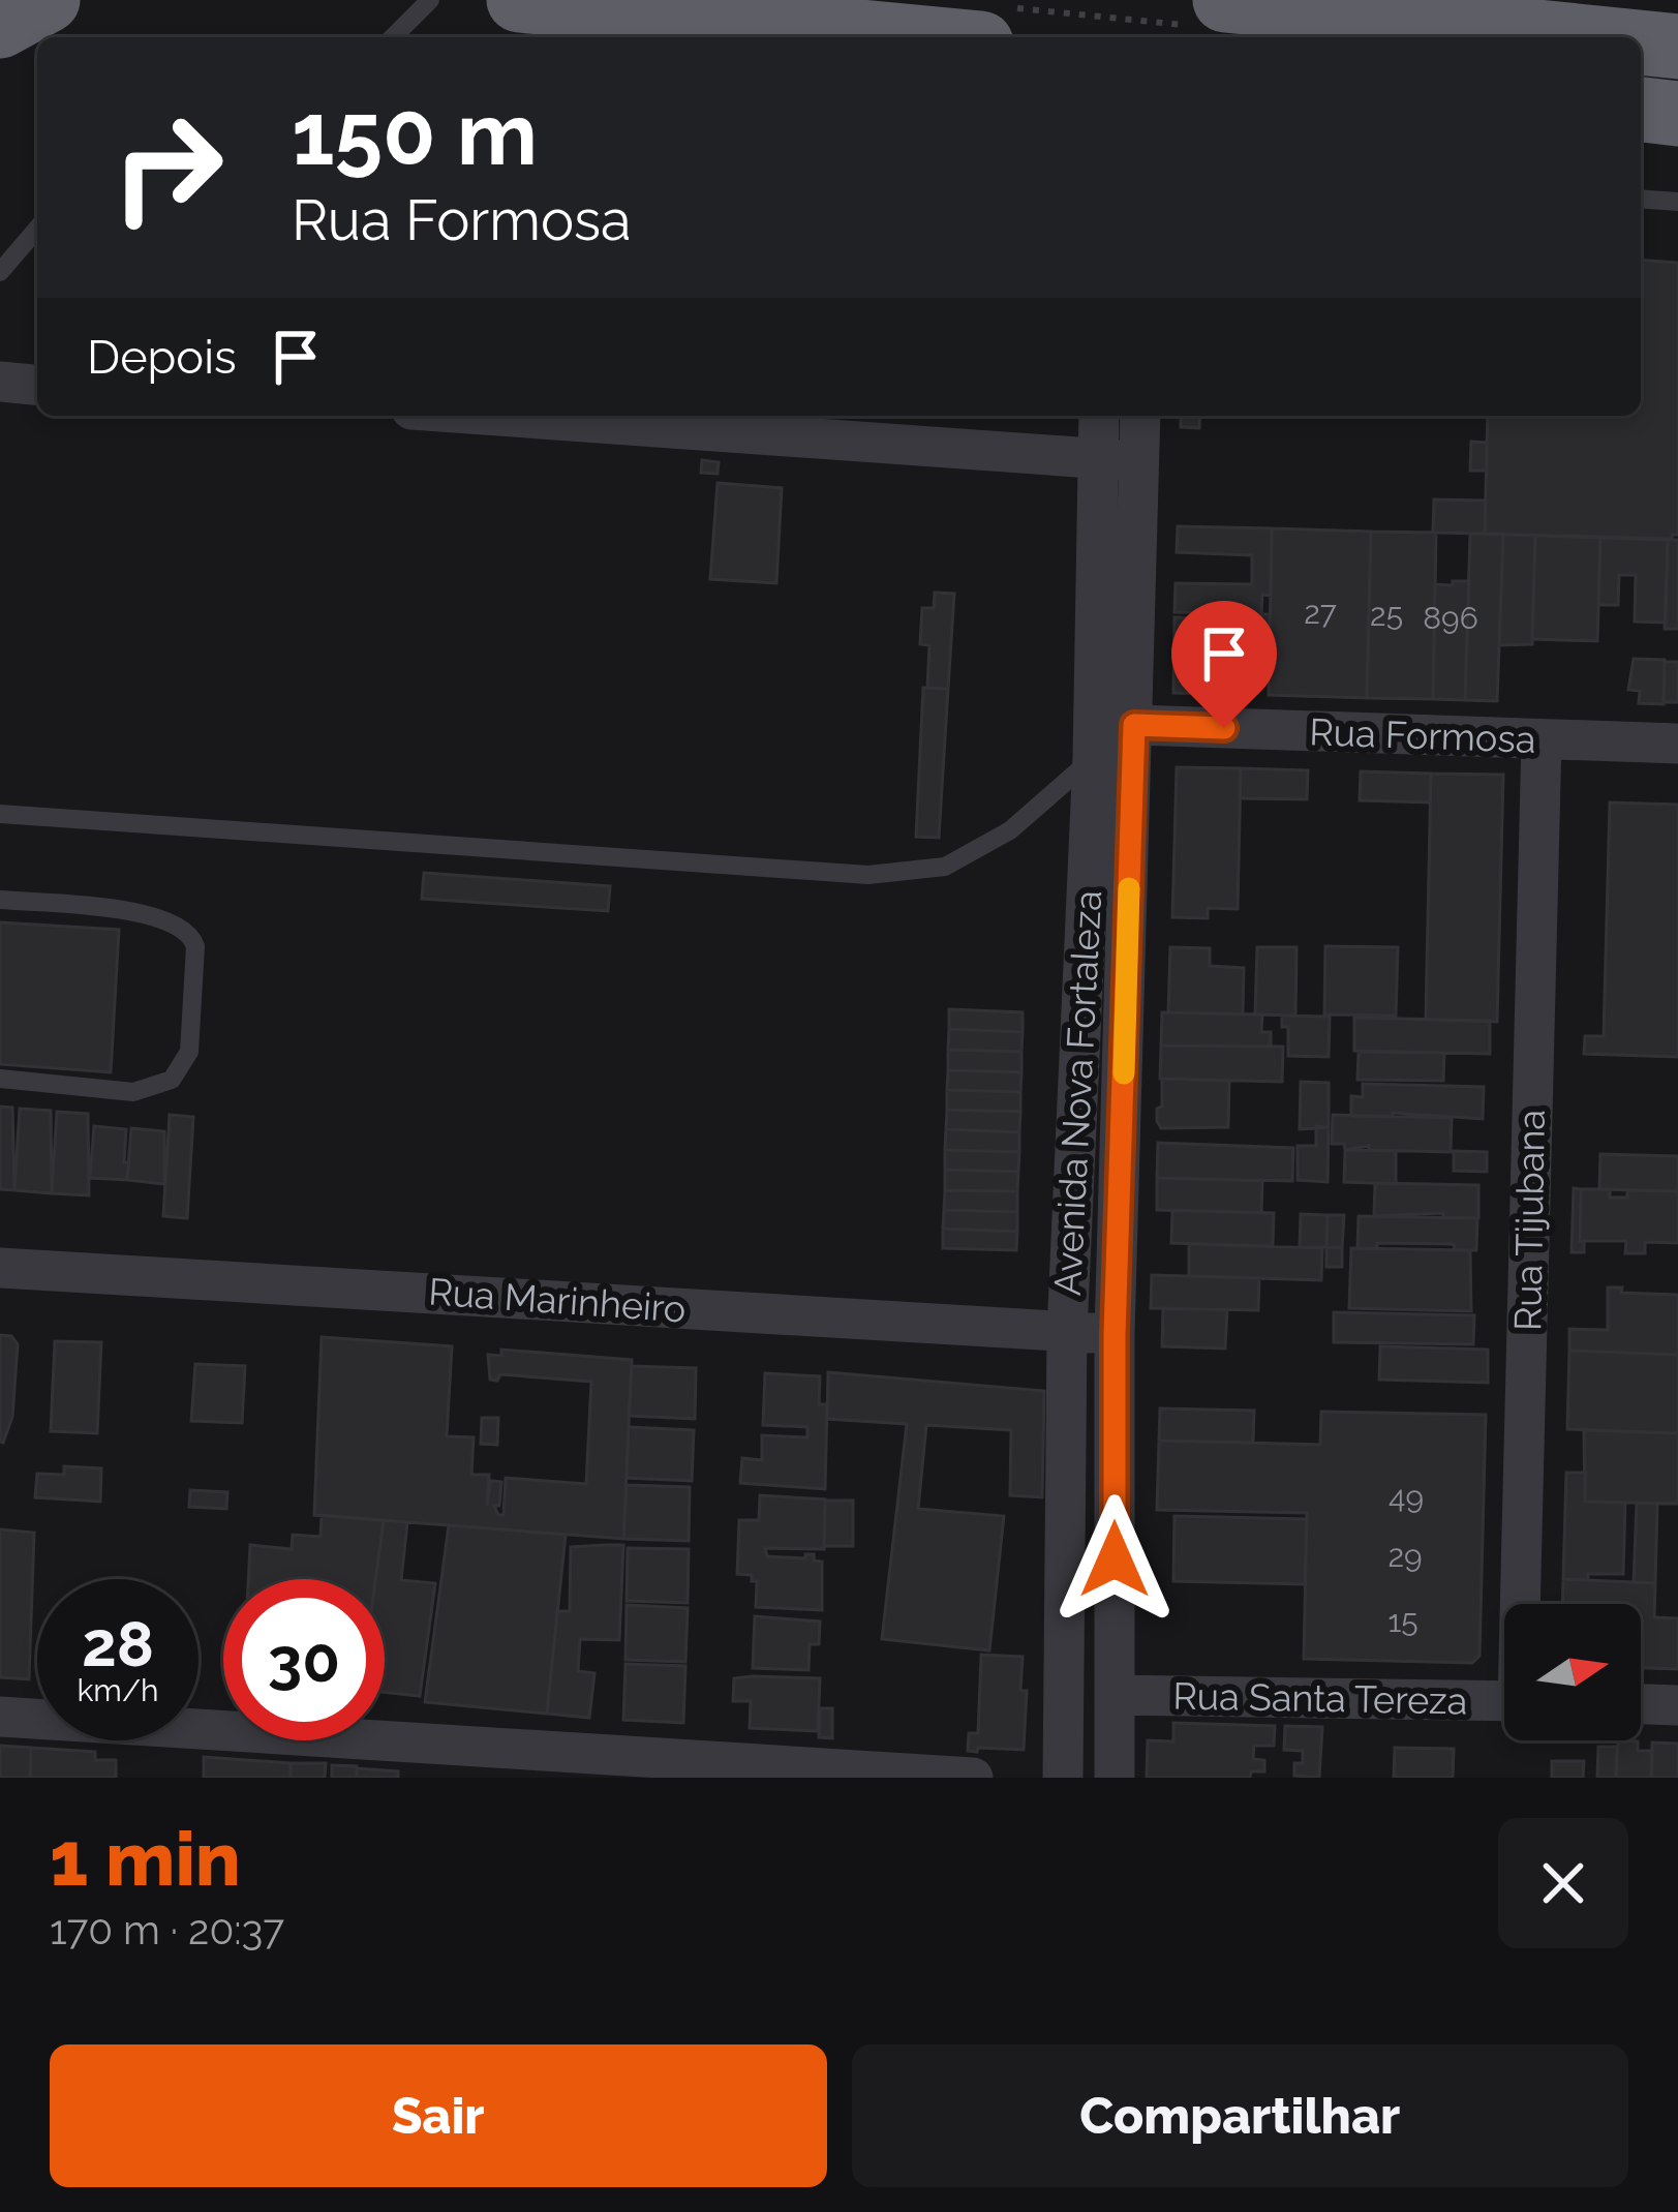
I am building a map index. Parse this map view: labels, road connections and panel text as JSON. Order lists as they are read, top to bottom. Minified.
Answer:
{"streets":{"street":["Rua Formosa","Avenida Nova Fortaleza","Rua Tijubana","Rua Marinheiro","Rua Santa Tereza"]},"crossings":[["Rua Formosa","Avenida Nova Fortaleza"],["Rua Formosa","Rua Tijubana"],["Avenida Nova Fortaleza","Rua Marinheiro"],["Avenida Nova Fortaleza","Rua Santa Tereza"]],"house_numbers":["27","25","896","49","29","15"],"north":"right","page":{"turn":["150 m","Rua Formosa"],"then":"Depois","speed":"28 km/h","limit":"30","heading":["1 min","170 m · 20:37"],"buttons":["Sair","Compartilhar"]}}
